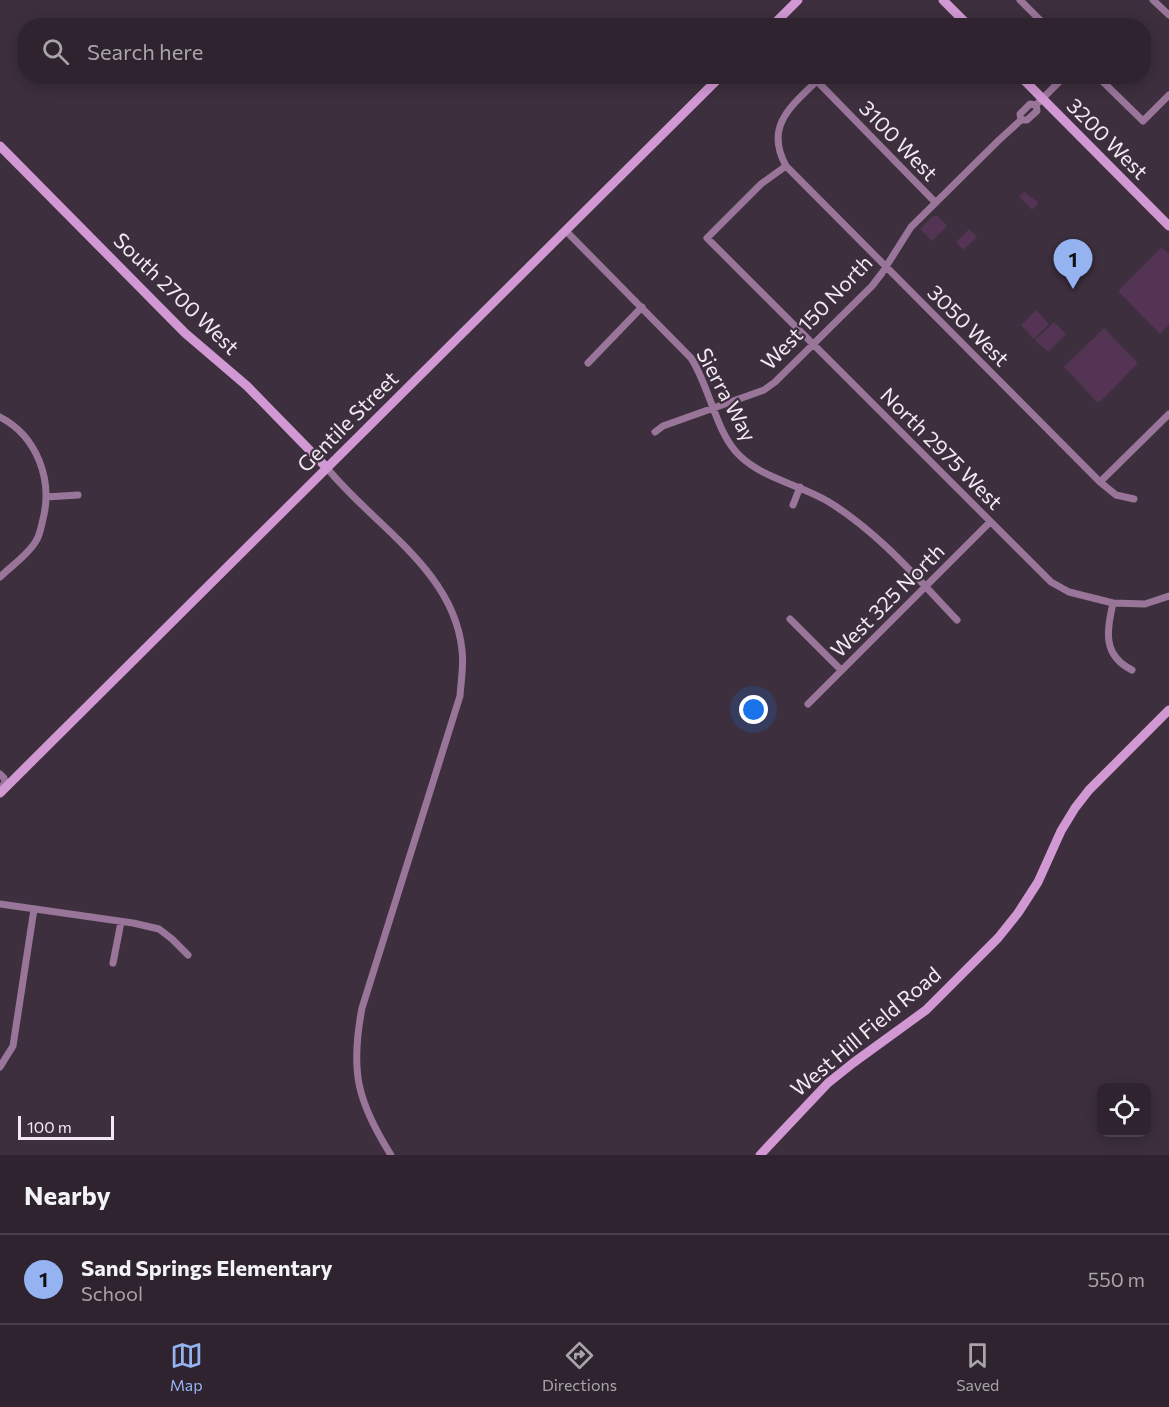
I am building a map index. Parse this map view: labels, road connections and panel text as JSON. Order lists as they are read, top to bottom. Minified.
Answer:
{"streets":{"main road":["3200 West","South 2700 West","Gentile Street","West Hill Field Road"],"street":["3100 West","West 150 North","3050 West","Sierra Way","North 2975 West","West 325 North"]},"crossings":[["3200 West","West 150 North"],["3100 West","West 150 North"],["South 2700 West","Gentile Street"],["West 150 North","3050 West"],["West 150 North","Sierra Way"],["West 150 North","North 2975 West"],["3050 West","North 2975 West"],["Sierra Way","Gentile Street"],["Sierra Way","West 325 North"],["North 2975 West","West 325 North"]],"scale_bar":"100 m","page":{"search":"Search here","pins":"1","scale":"100 m","heading":"Nearby","list":[{"mark":"1","name":"Sand Springs Elementary","note":"School","value":"550 m"}],"nav":["Map","Directions","Saved"]}}
